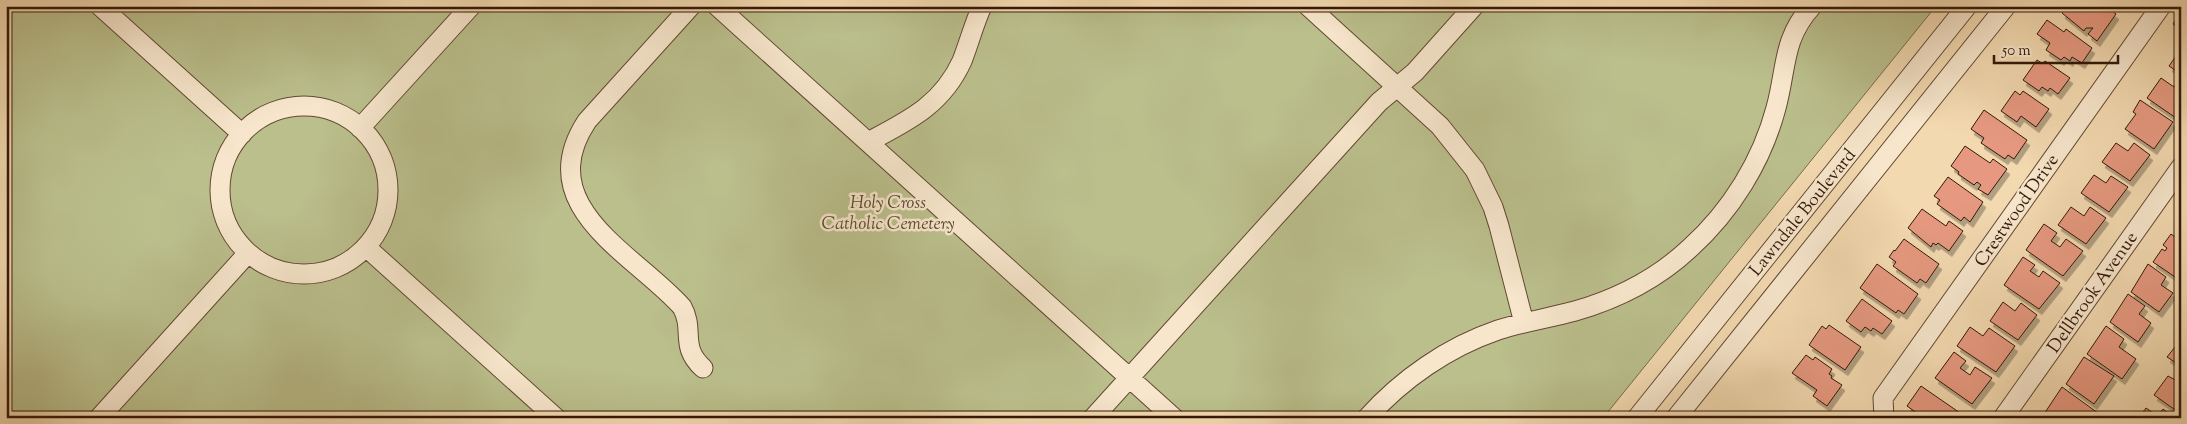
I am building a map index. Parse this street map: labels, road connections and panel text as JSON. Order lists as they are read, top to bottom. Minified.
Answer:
{"streets":{"street":["Crestwood Drive","Lawndale Boulevard","Dellbrook Avenue"]},"parks":["Holy Cross Catholic Cemetery"],"scale_bar":"50 m"}
